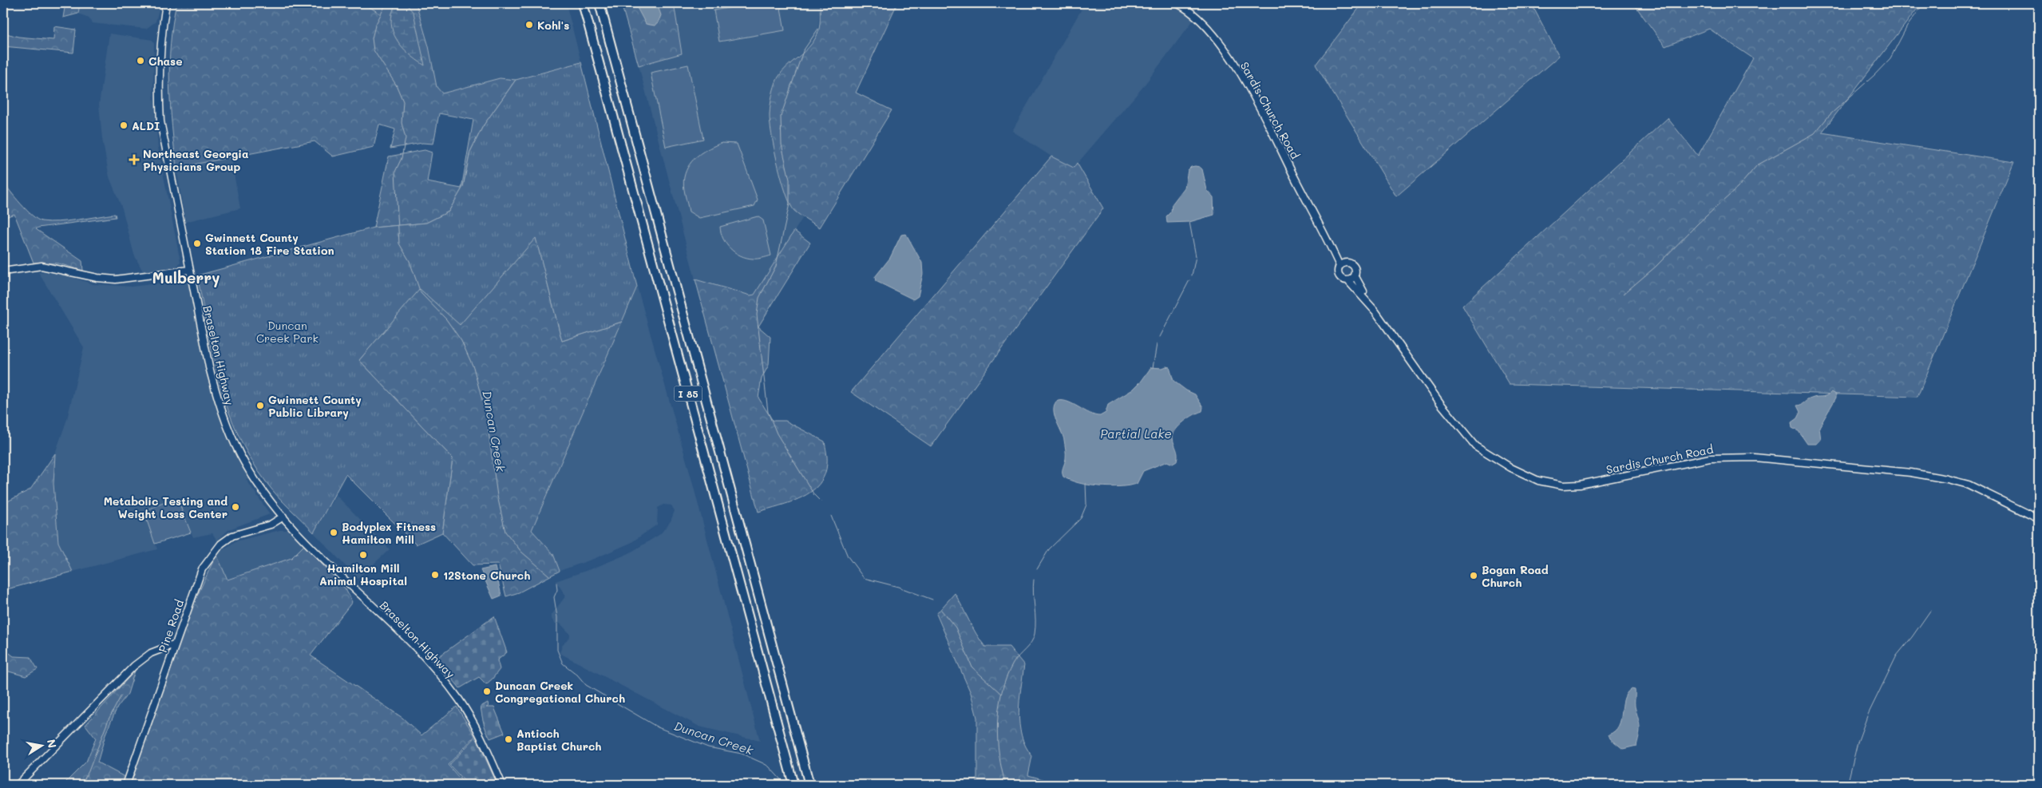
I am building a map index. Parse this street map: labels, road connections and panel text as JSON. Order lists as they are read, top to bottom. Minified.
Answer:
{"streets":{"highway":["I 85"],"street":["Sardis Church Road","Braselton Highway","Pine Road"]},"crossings":[["Braselton Highway","Pine Road"]],"districts":["Mulberry"],"water":["Duncan Creek","Partial Lake"],"parks":["Duncan Creek Park"],"places":{"other":["Kohl's","Chase","ALDI","Gwinnett County Station 18 Fire Station","Gwinnett County Public Library","Metabolic Testing and Weight Loss Center","Bodyplex Fitness Hamilton Mill","Hamilton Mill Animal Hospital","12Stone Church","Bogan Road Church","Duncan Creek Congregational Church","Antioch Baptist Church"],"health":["Northeast Georgia Physicians Group"]},"north":"right"}
